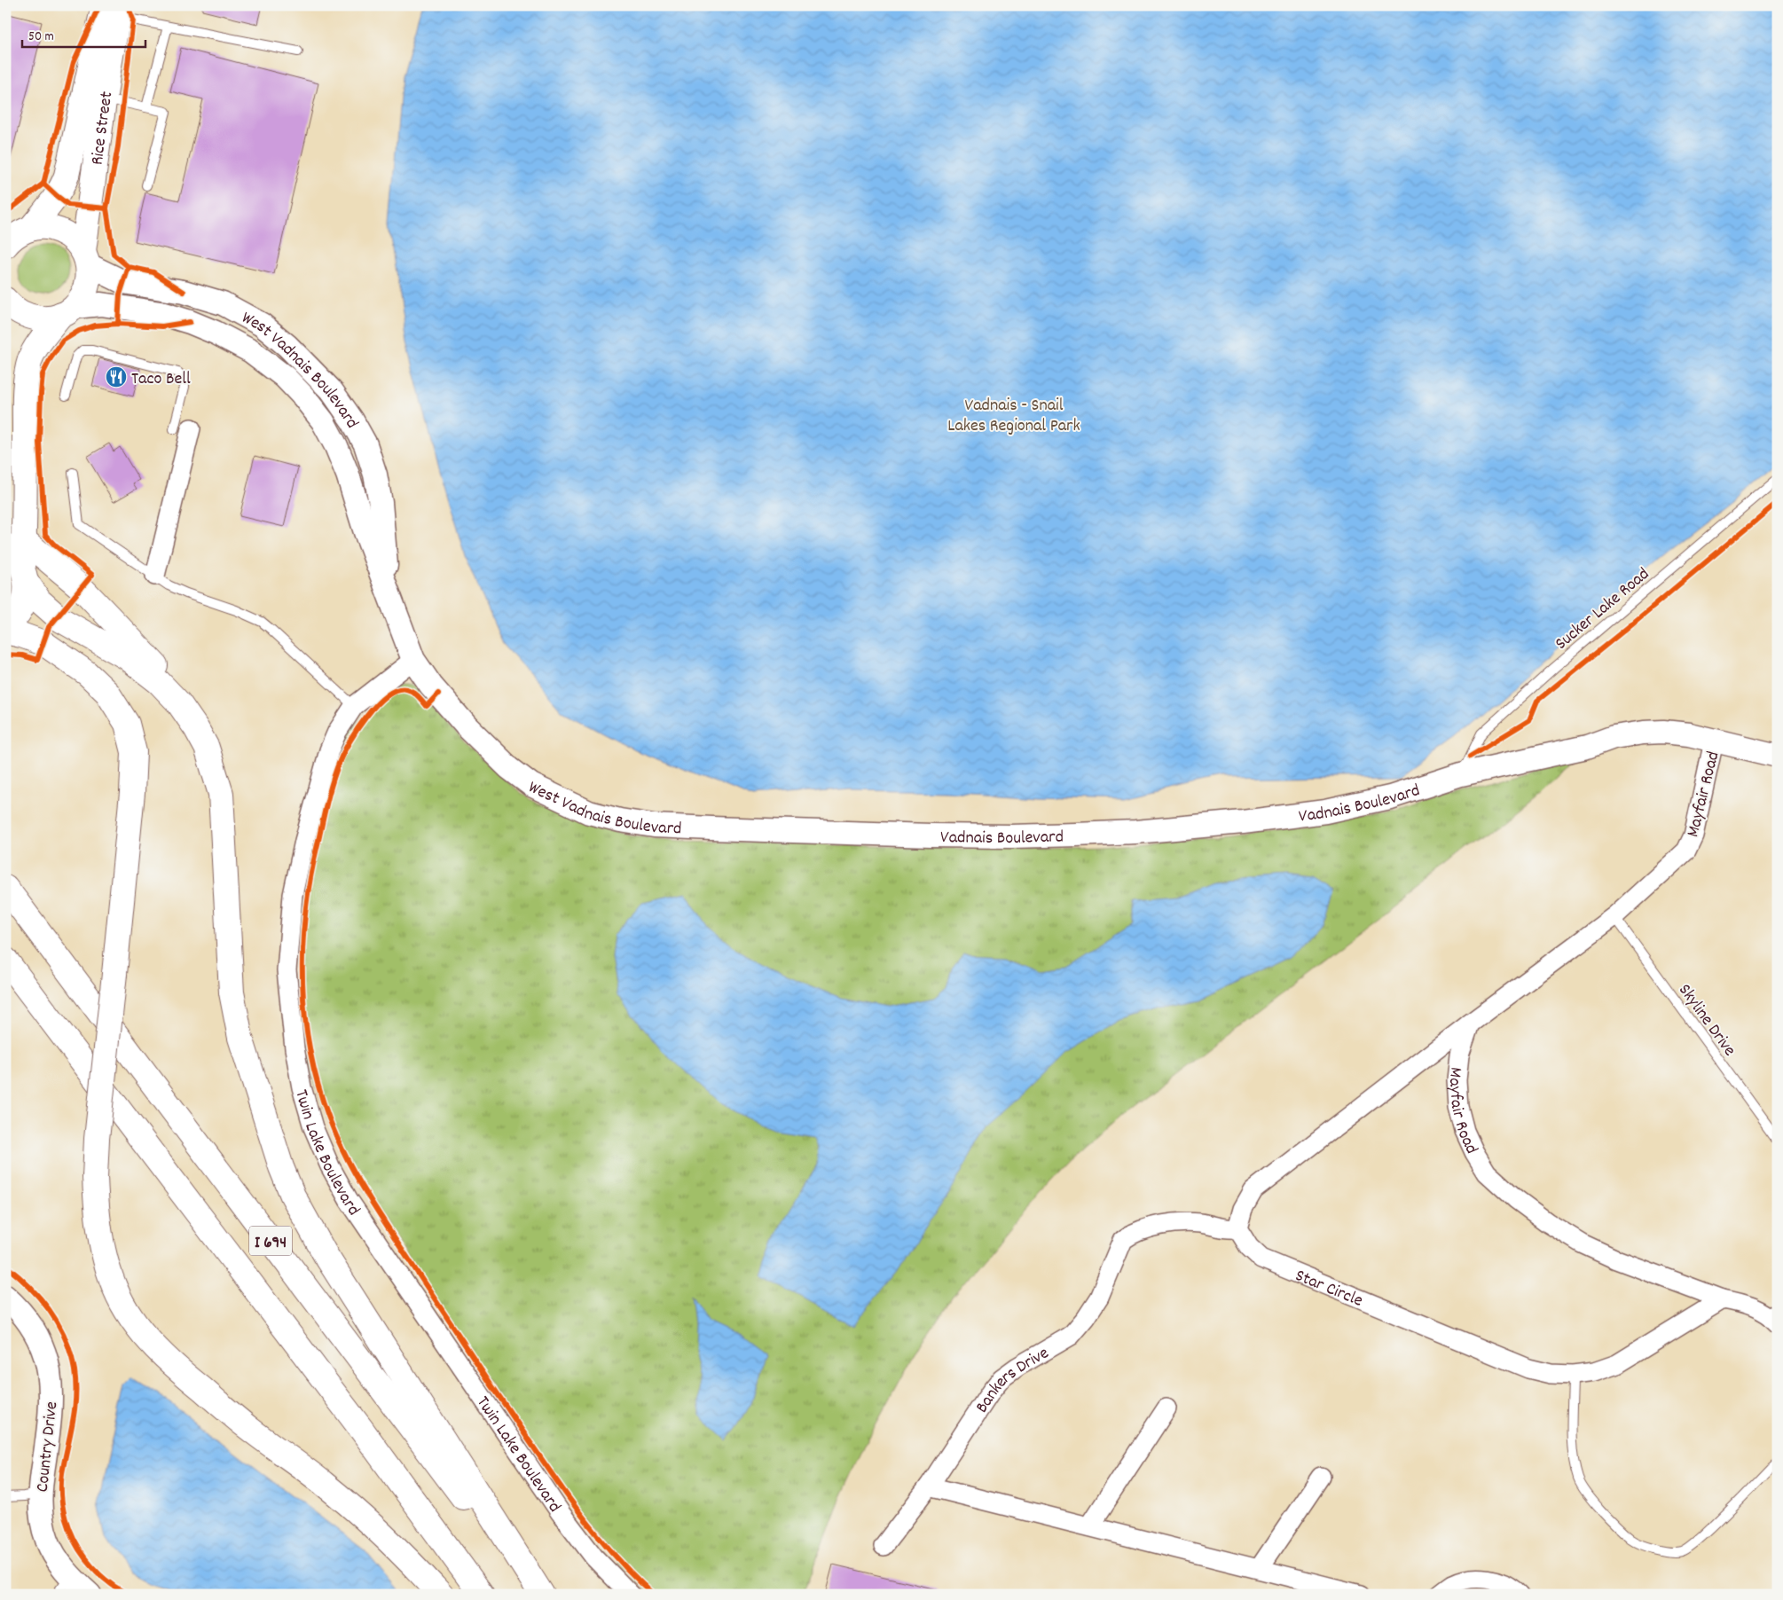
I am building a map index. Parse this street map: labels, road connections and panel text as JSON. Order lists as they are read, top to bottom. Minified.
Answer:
{"streets":{"main road":["Rice Street","I 694"],"street":["West Vadnais Boulevard","Mayfair Road","Vadnais Boulevard","Twin Lake Boulevard","Star Circle","Bankers Drive","Country Drive"],"lane":["Sucker Lake Road","Skyline Drive"]},"crossings":[["Rice Street","West Vadnais Boulevard"],["West Vadnais Boulevard","Vadnais Boulevard"],["West Vadnais Boulevard","Twin Lake Boulevard"],["Sucker Lake Road","Vadnais Boulevard"],["Mayfair Road","Vadnais Boulevard"],["Mayfair Road","Skyline Drive"],["Mayfair Road","Star Circle"],["Star Circle","Bankers Drive"]],"parks":["Vadnais - Snail Lakes Regional Park"],"places":{"restaurant":["Taco Bell"]},"scale_bar":"50 m"}
